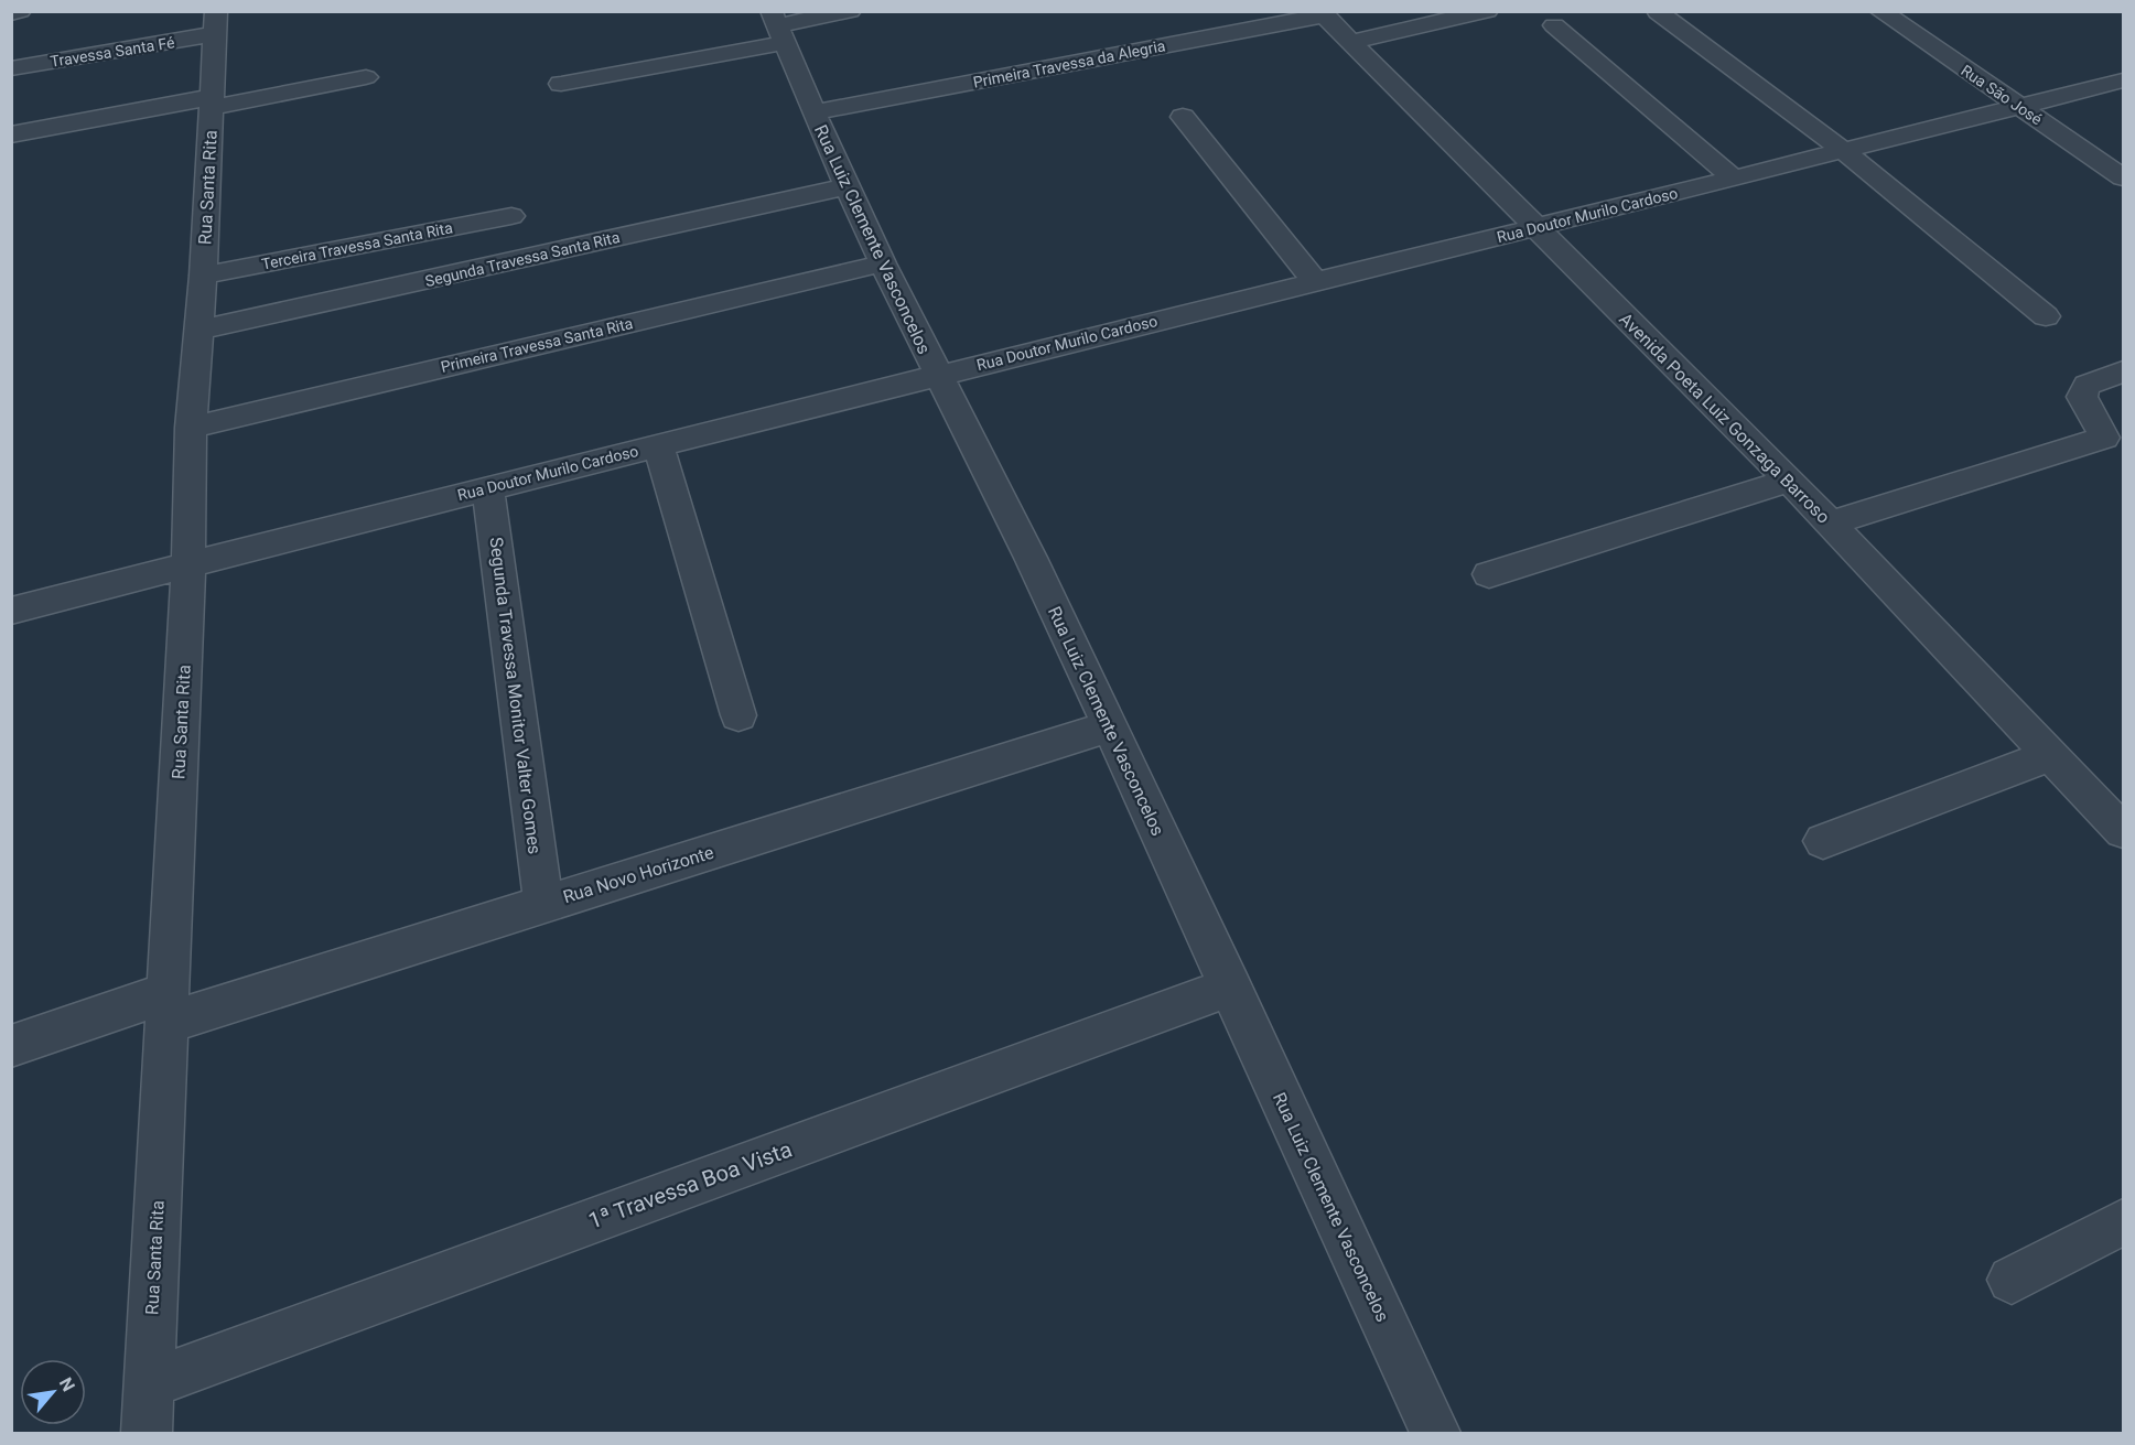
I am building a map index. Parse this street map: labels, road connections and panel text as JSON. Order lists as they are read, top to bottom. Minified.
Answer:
{"streets":{"street":["Travessa Santa Fé","Primeira Travessa da Alegria","Rua São José","Rua Santa Rita","Rua Doutor Murilo Cardoso","Rua Luiz Clemente Vasconcelos","Terceira Travessa Santa Rita","Segunda Travessa Santa Rita","Primeira Travessa Santa Rita","Avenida Poeta Luiz Gonzaga Barroso","Segunda Travessa Monitor Valter Gomes","Rua Novo Horizonte","1ª Travessa Boa Vista"]},"crossings":[["Travessa Santa Fé","Rua Santa Rita"],["Primeira Travessa da Alegria","Rua Luiz Clemente Vasconcelos"],["Primeira Travessa da Alegria","Avenida Poeta Luiz Gonzaga Barroso"],["Rua São José","Rua Doutor Murilo Cardoso"],["Rua Santa Rita","Rua Doutor Murilo Cardoso"],["Rua Santa Rita","Terceira Travessa Santa Rita"],["Rua Santa Rita","Segunda Travessa Santa Rita"],["Rua Santa Rita","Primeira Travessa Santa Rita"],["Rua Santa Rita","Rua Novo Horizonte"],["Rua Santa Rita","1ª Travessa Boa Vista"],["Rua Doutor Murilo Cardoso","Rua Luiz Clemente Vasconcelos"],["Rua Doutor Murilo Cardoso","Avenida Poeta Luiz Gonzaga Barroso"],["Rua Doutor Murilo Cardoso","Segunda Travessa Monitor Valter Gomes"],["Rua Luiz Clemente Vasconcelos","Segunda Travessa Santa Rita"],["Rua Luiz Clemente Vasconcelos","Primeira Travessa Santa Rita"],["Rua Luiz Clemente Vasconcelos","Rua Novo Horizonte"],["Rua Luiz Clemente Vasconcelos","1ª Travessa Boa Vista"],["Segunda Travessa Monitor Valter Gomes","Rua Novo Horizonte"]],"north":"top right"}
